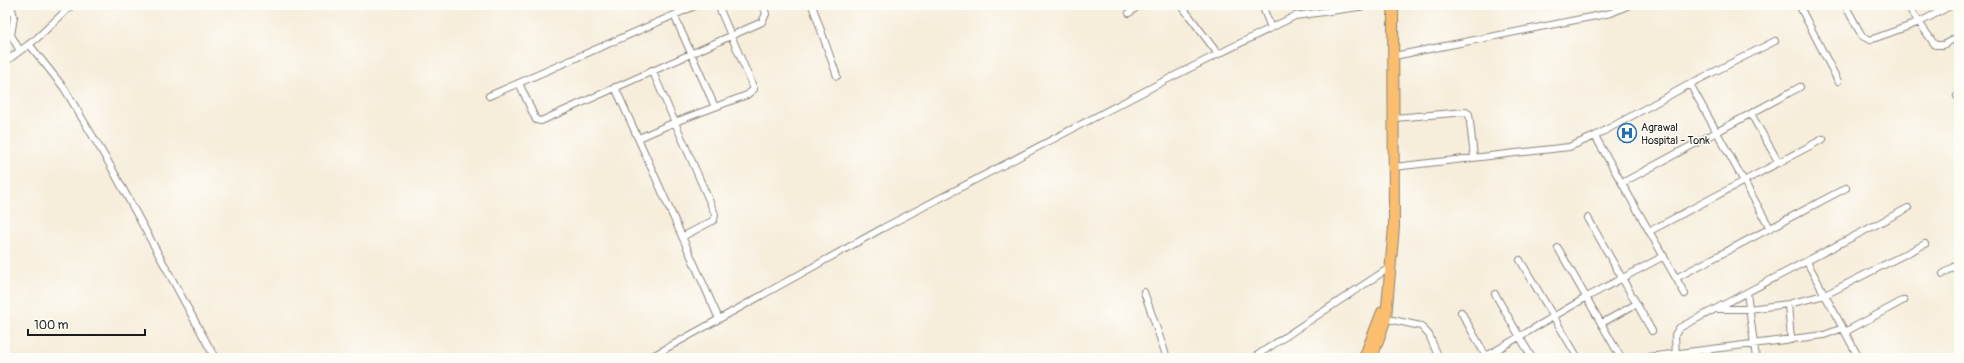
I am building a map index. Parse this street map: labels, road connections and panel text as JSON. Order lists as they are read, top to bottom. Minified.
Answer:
{"places":{"hospital":["Agrawal Hospital - Tonk"]},"scale_bar":"100 m"}
